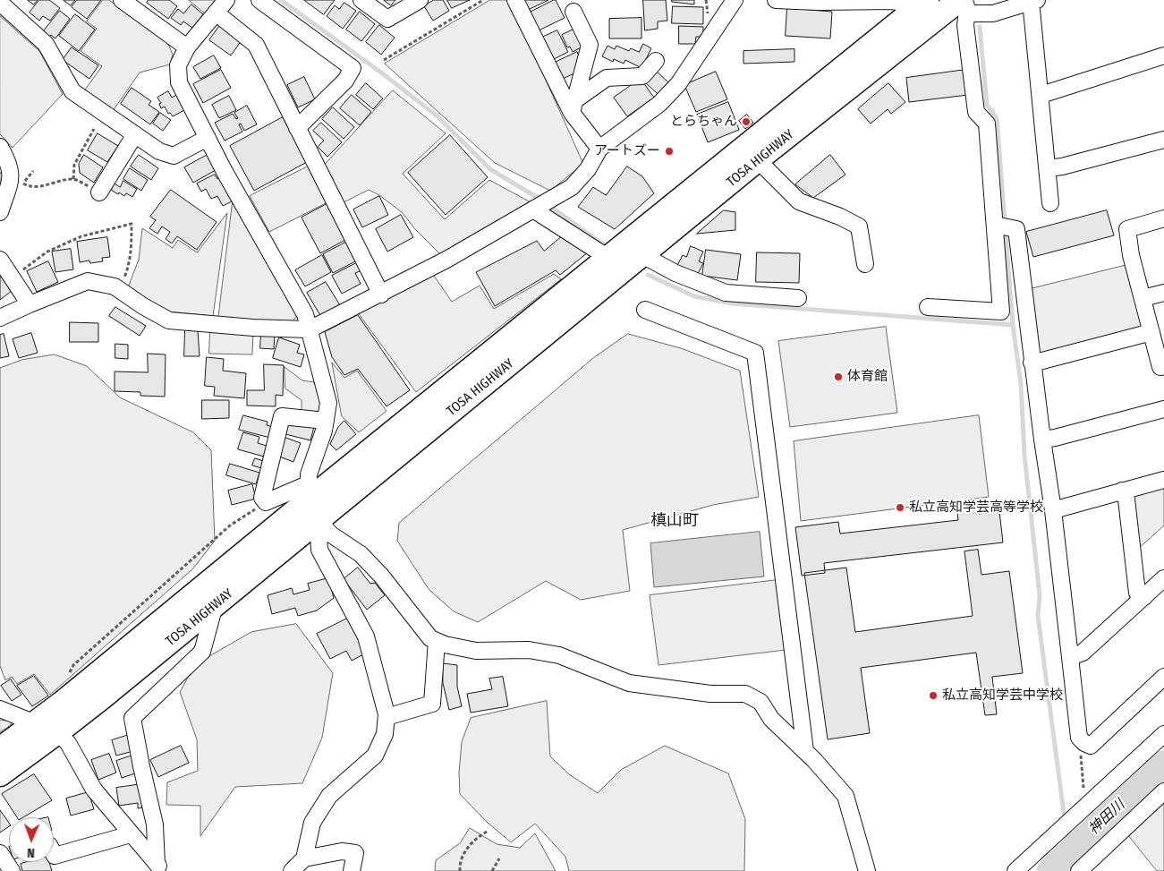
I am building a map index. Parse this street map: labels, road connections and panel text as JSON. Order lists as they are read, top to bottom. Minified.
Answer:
{"streets":{"highway":["TOSA HIGHWAY"]},"districts":["槙山町"],"water":["神田川"],"places":["とらちゃん","アートズー","体育館","私立高知学芸高等学校","私立高知学芸中学校"],"north":"bottom"}
